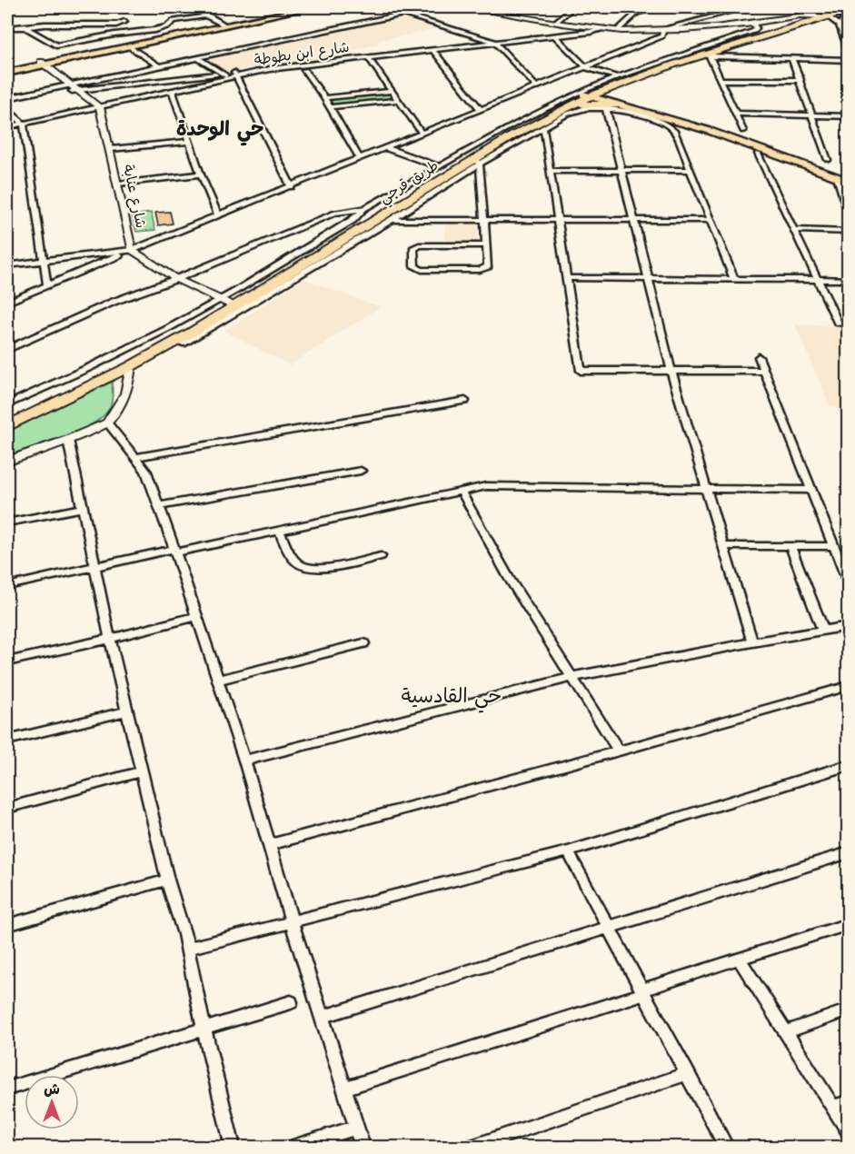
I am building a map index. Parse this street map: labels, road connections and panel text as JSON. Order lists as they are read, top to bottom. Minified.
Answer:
{"streets":{"highway":["طريق قرجي"],"main road":["شارع عنابة"],"street":["شارع ابن بطوطة"]},"crossings":[["شارع ابن بطوطة","شارع عنابة"],["طريق قرجي","شارع عنابة"]],"districts":["حي الوحدة","حي القادسية"],"north":"top"}
